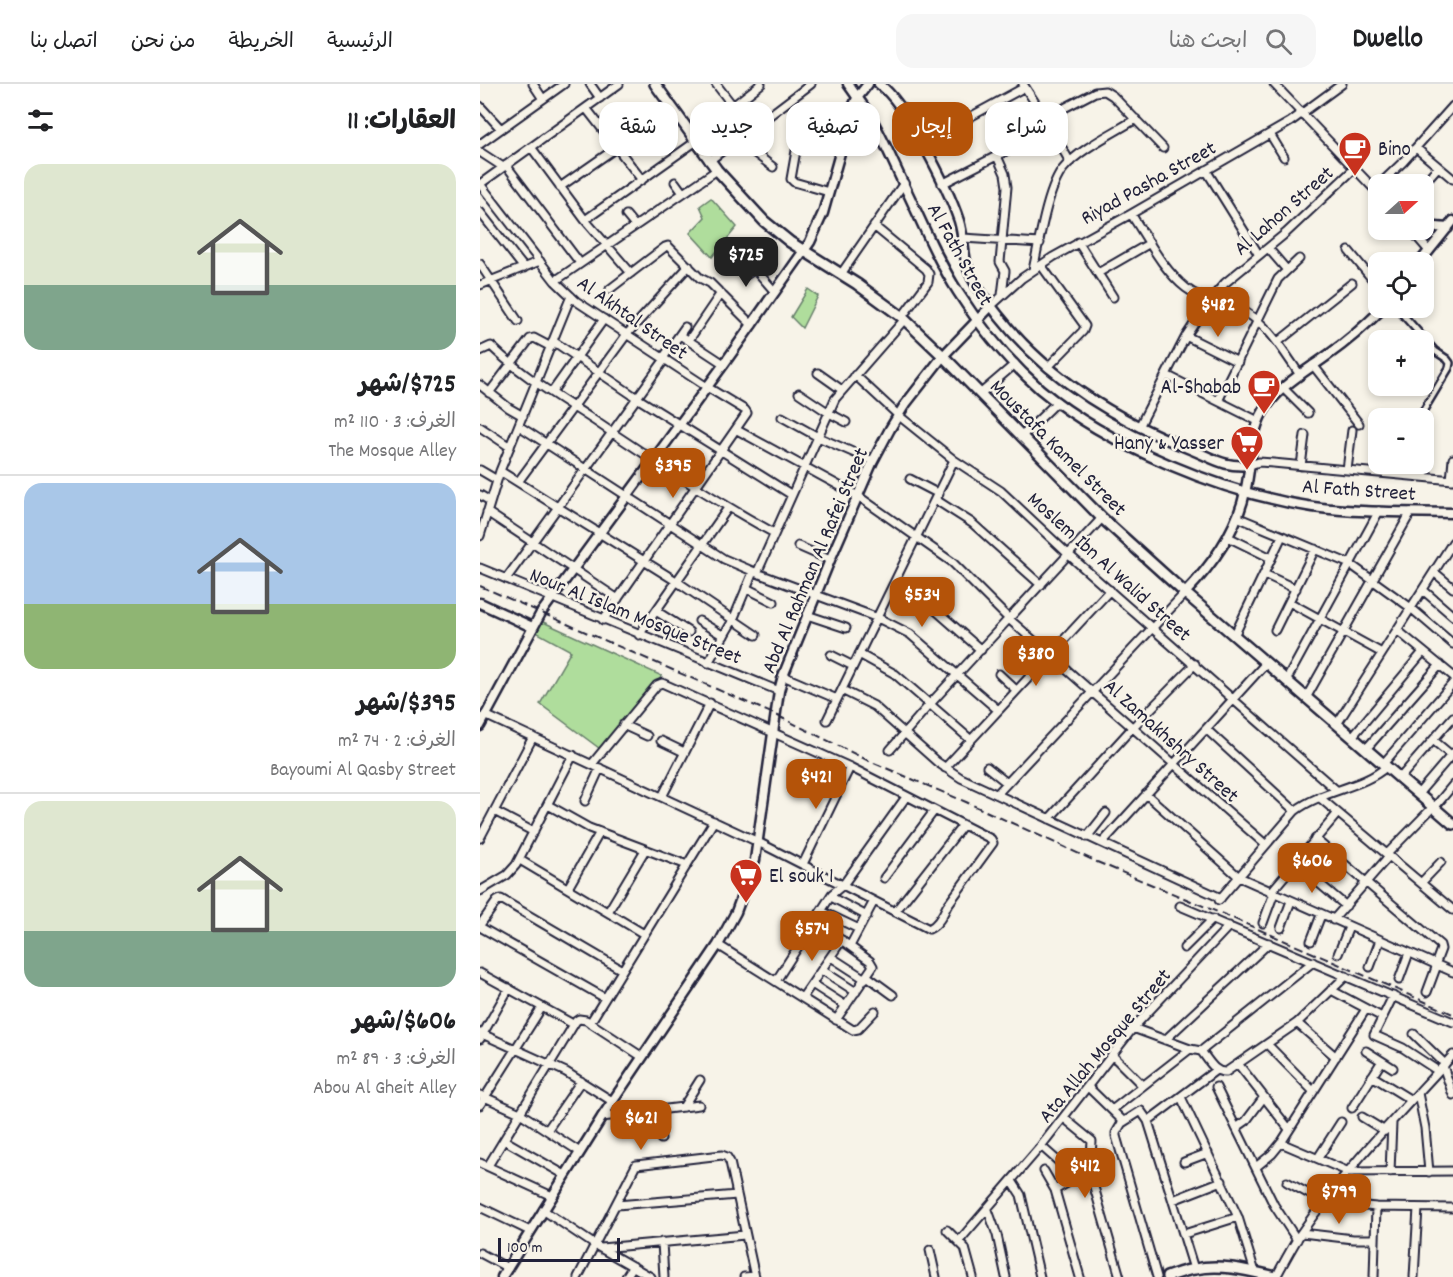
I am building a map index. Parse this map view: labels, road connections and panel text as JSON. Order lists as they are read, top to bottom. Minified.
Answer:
{"streets":{"main road":["Moustafa Kamel Street"],"street":["Riyad Pasha Street","Al Lahon Street","Al Fath Street","Al Akhtal Street","Abd Al Rahman Al Rafei Street","Moslem Ibn Al Walid Street","Nour Al Islam Mosque Street","Al Zamakhshry Street","Ata Allah Mosque Street"]},"crossings":[["Riyad Pasha Street","Al Fath Street"],["Riyad Pasha Street","Abd Al Rahman Al Rafei Street"],["Al Lahon Street","Al Fath Street"],["Al Fath Street","Abd Al Rahman Al Rafei Street"],["Al Akhtal Street","Al Zamakhshry Street"],["Moustafa Kamel Street","Abd Al Rahman Al Rafei Street"],["Abd Al Rahman Al Rafei Street","Moslem Ibn Al Walid Street"],["Abd Al Rahman Al Rafei Street","Nour Al Islam Mosque Street"],["Abd Al Rahman Al Rafei Street","Al Zamakhshry Street"]],"places":{"cafe":["Bino","Al-Shabab"],"supermarket":["Hany & Yasser","El souk 1"]},"scale_bar":"100 m","north":"right","page":{"header":"Dwello","search":"ابحث هنا","nav":["الرئيسية","الخريطة","من نحن","اتصل بنا"],"heading":"العقارات: 11","chip":["شراء","إيجار","تصفية","جديد","شقة"],"list":[{"name":"$725/شهر","note":"الغرف: 3 · 110 m² · The Mosque Alley"},{"name":"$395/شهر","note":"الغرف: 2 · 74 m² · Bayoumi Al Qasby Street"},{"name":"$606/شهر","note":"الغرف: 3 · 89 m² · Abou Al Gheit Alley"}],"map_buttons":["+","−"],"price":["$725","$482","$395","$534","$380","$421","$606","$574","$621","$412","$799"],"scale":"100 m"}}
